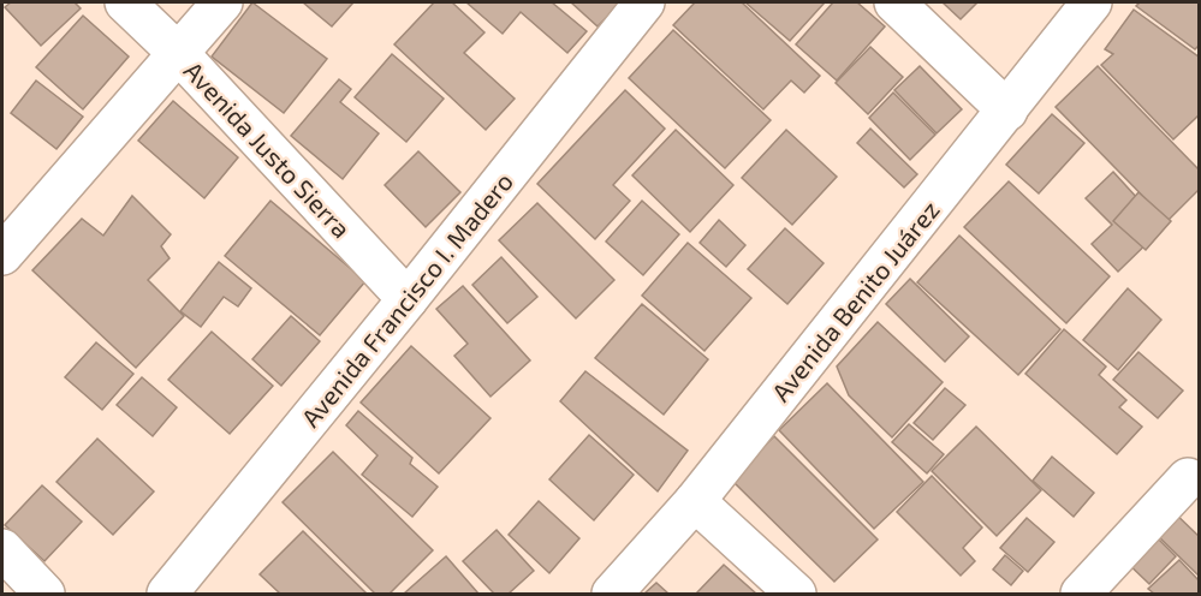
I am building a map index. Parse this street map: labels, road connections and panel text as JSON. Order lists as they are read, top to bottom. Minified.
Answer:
{"streets":{"street":["Avenida Justo Sierra","Avenida Francisco I. Madero","Avenida Benito Juárez"]},"crossings":[["Avenida Justo Sierra","Avenida Francisco I. Madero"]]}
